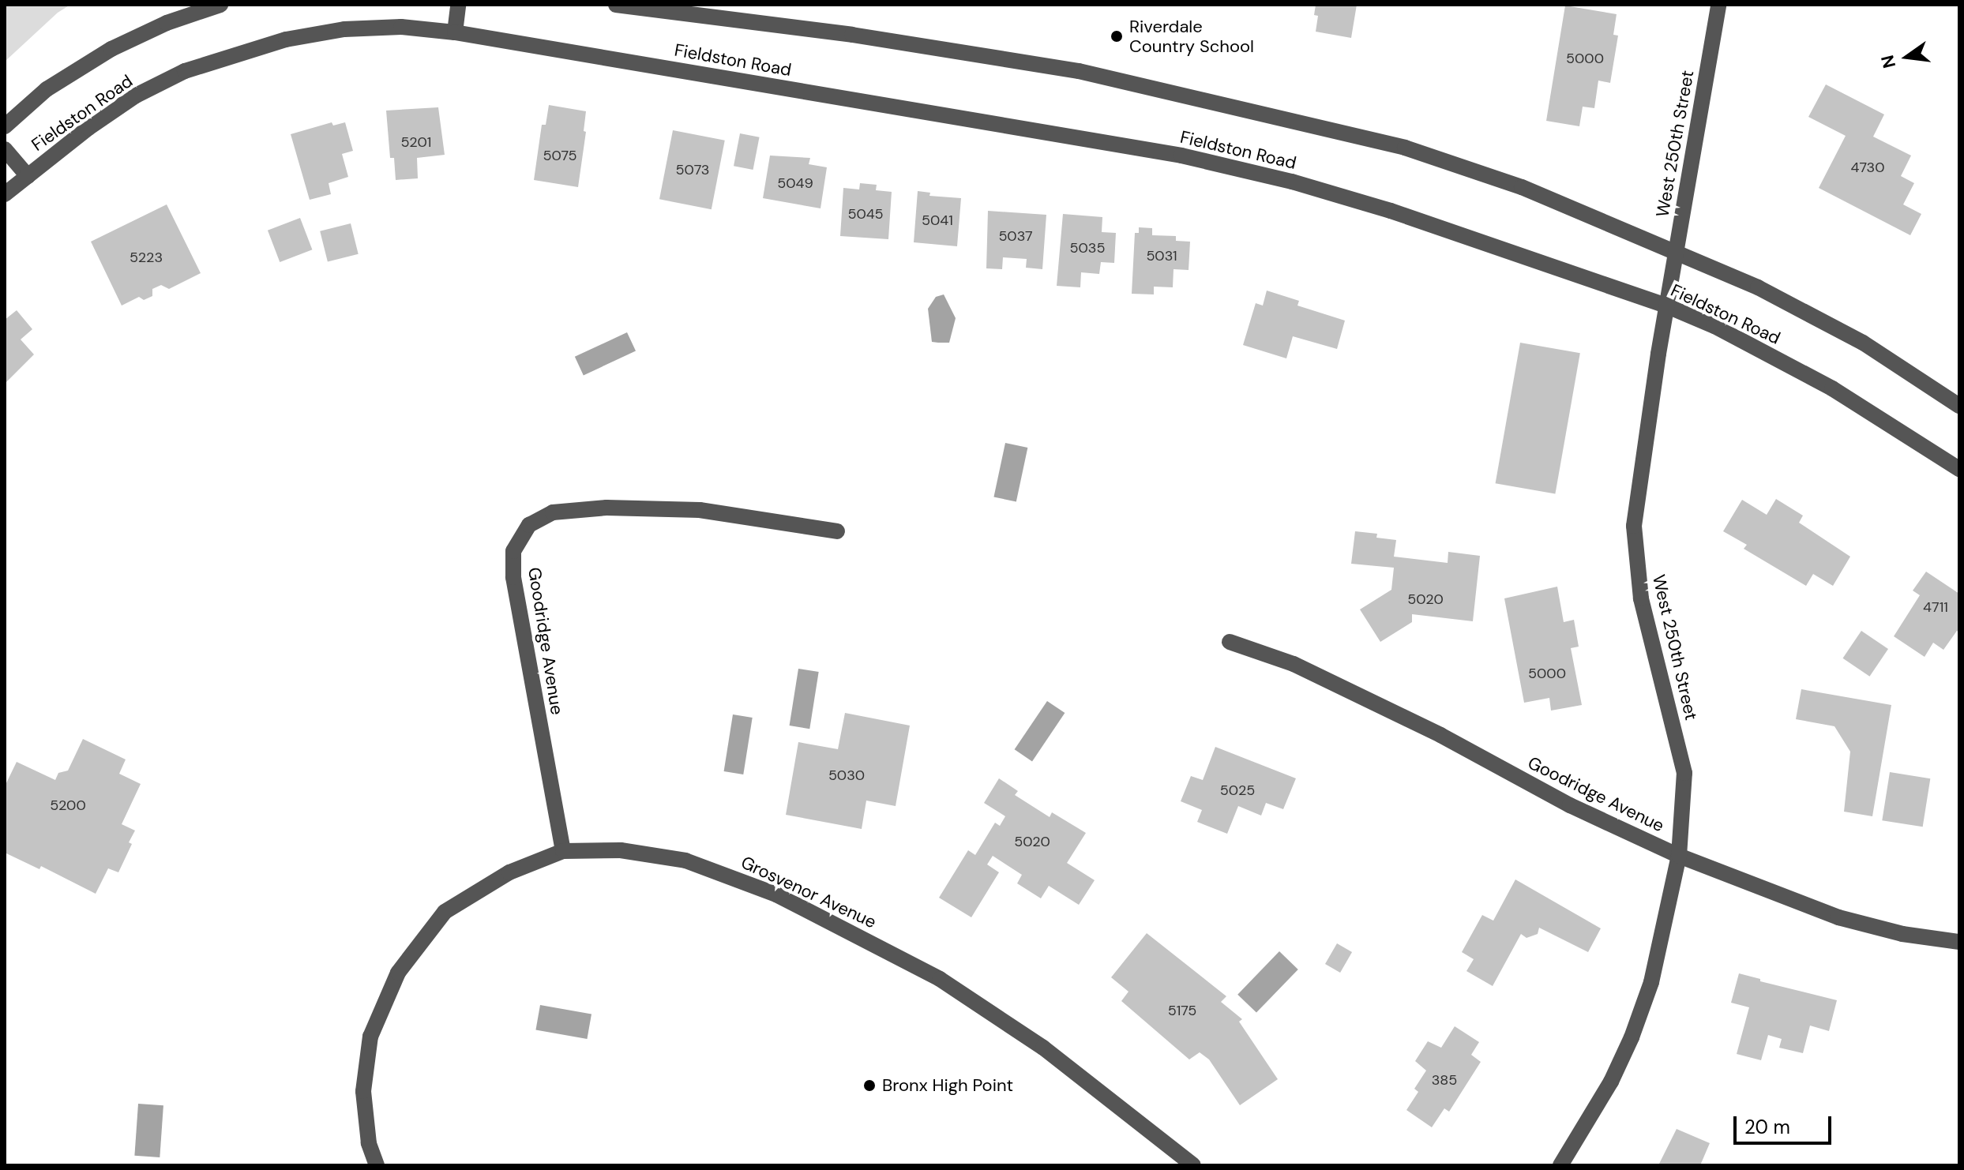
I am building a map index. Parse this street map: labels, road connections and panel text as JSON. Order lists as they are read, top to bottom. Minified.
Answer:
{"streets":{"street":["Fieldston Road","West 250th Street","Goodridge Avenue","Grosvenor Avenue"]},"crossings":[["Fieldston Road","West 250th Street"],["West 250th Street","Goodridge Avenue"],["Goodridge Avenue","Grosvenor Avenue"]],"places":["Riverdale Country School","Bronx High Point"],"house_numbers":["5000","5201","5075","4730","5073","5049","5045","5041","5037","5035","5031","5223","5020","4711","5000","5030","5025","5200","5020","5175","385"],"scale_bar":"20 m","north":"left"}
